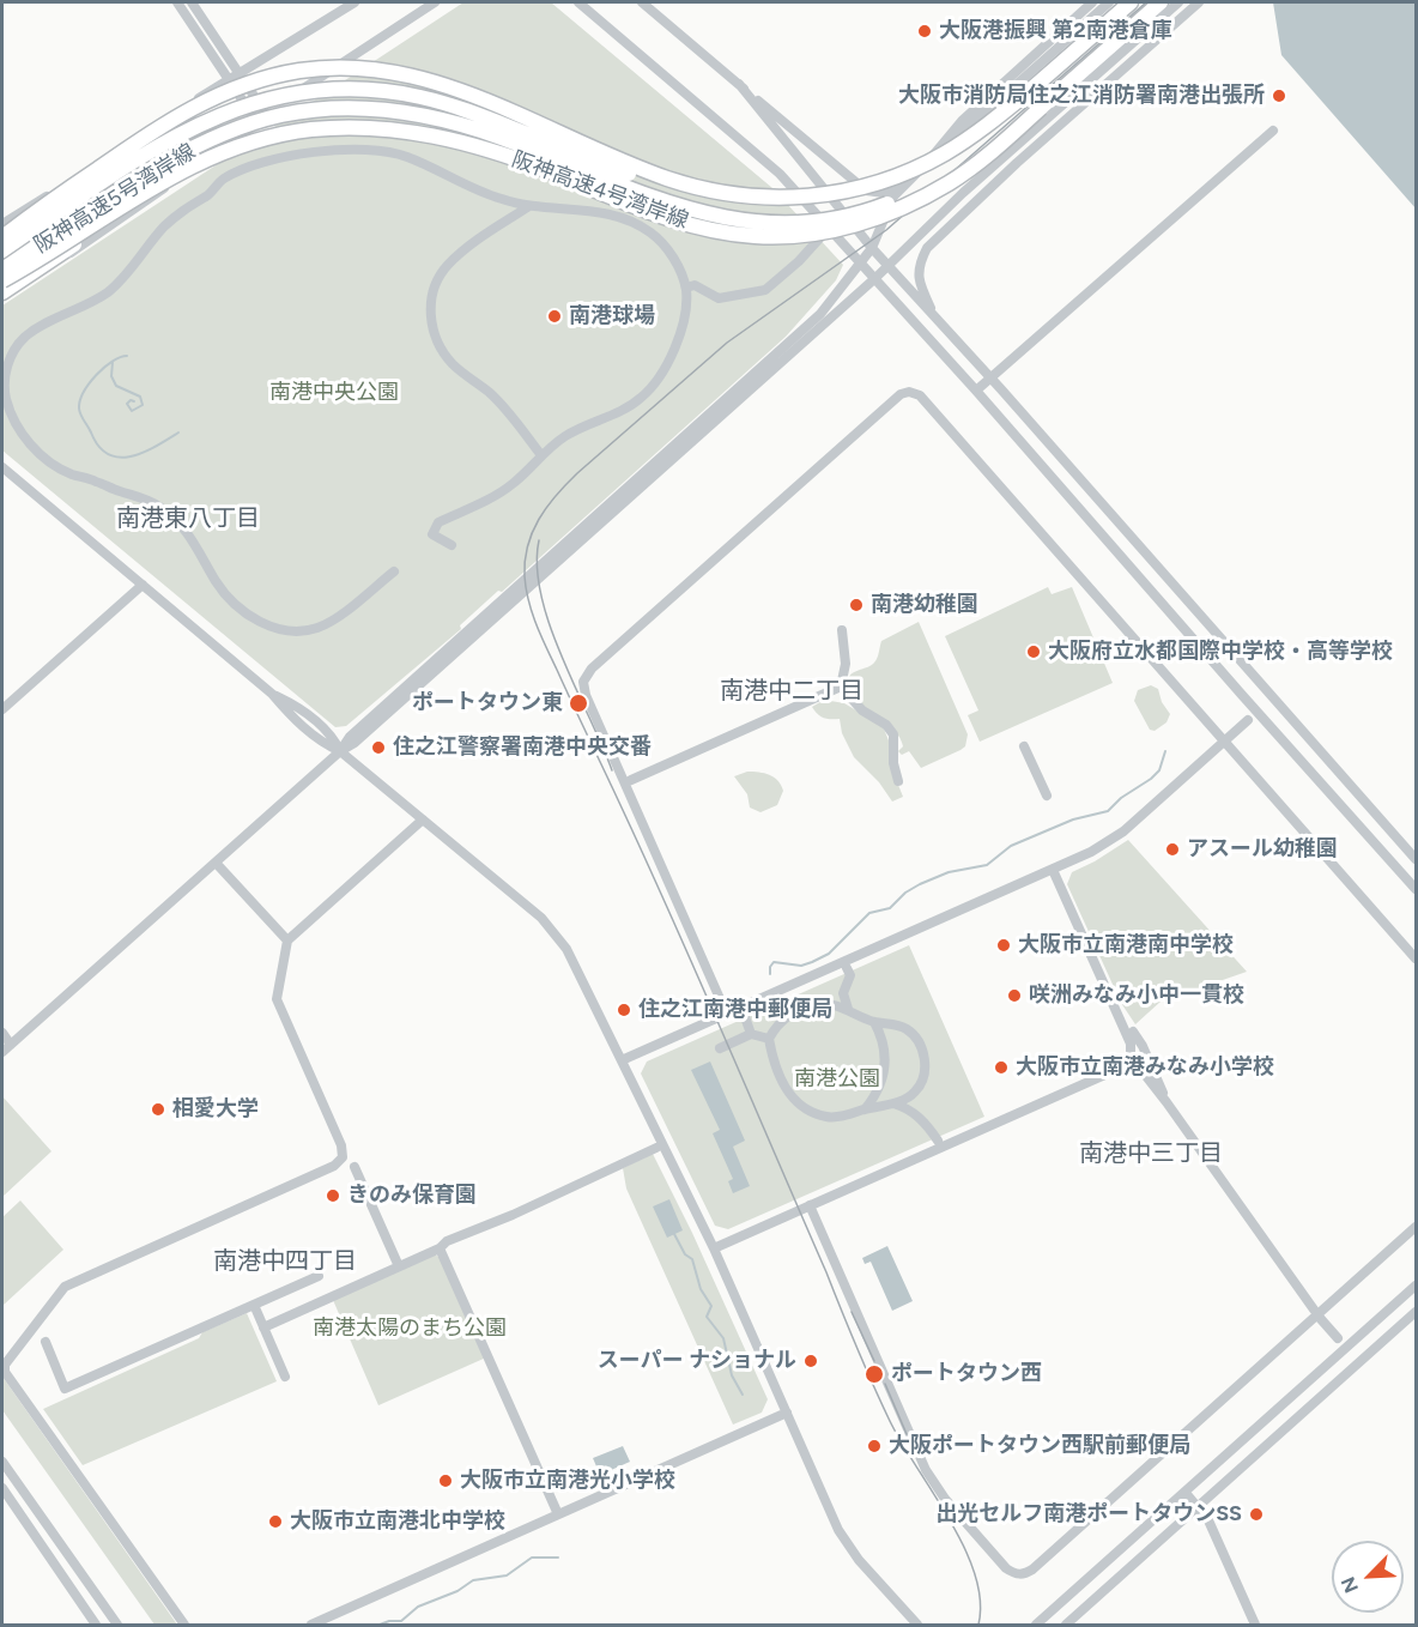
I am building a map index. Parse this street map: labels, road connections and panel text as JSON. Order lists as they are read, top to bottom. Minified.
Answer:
{"streets":{"highway":["阪神高速4号湾岸線","阪神高速5号湾岸線"]},"crossings":[["阪神高速4号湾岸線","阪神高速5号湾岸線"]],"districts":["南港東八丁目","南港中二丁目","南港中三丁目","南港中四丁目"],"parks":["南港中央公園","南港公園","南港太陽のまち公園"],"places":["大阪港振興 第2南港倉庫","大阪市消防局住之江消防署南港出張所","南港球場","南港幼稚園","大阪府立水都国際中学校・高等学校","ポートタウン東","住之江警察署南港中央交番","アスール幼稚園","大阪市立南港南中学校","咲洲みなみ小中一貫校","住之江南港中郵便局","大阪市立南港みなみ小学校","相愛大学","きのみ保育園","スーパー ナショナル","ポートタウン西","大阪ポートタウン西駅前郵便局","大阪市立南港光小学校","出光セルフ南港ポートタウンSS","大阪市立南港北中学校"],"north":"bottom left"}
